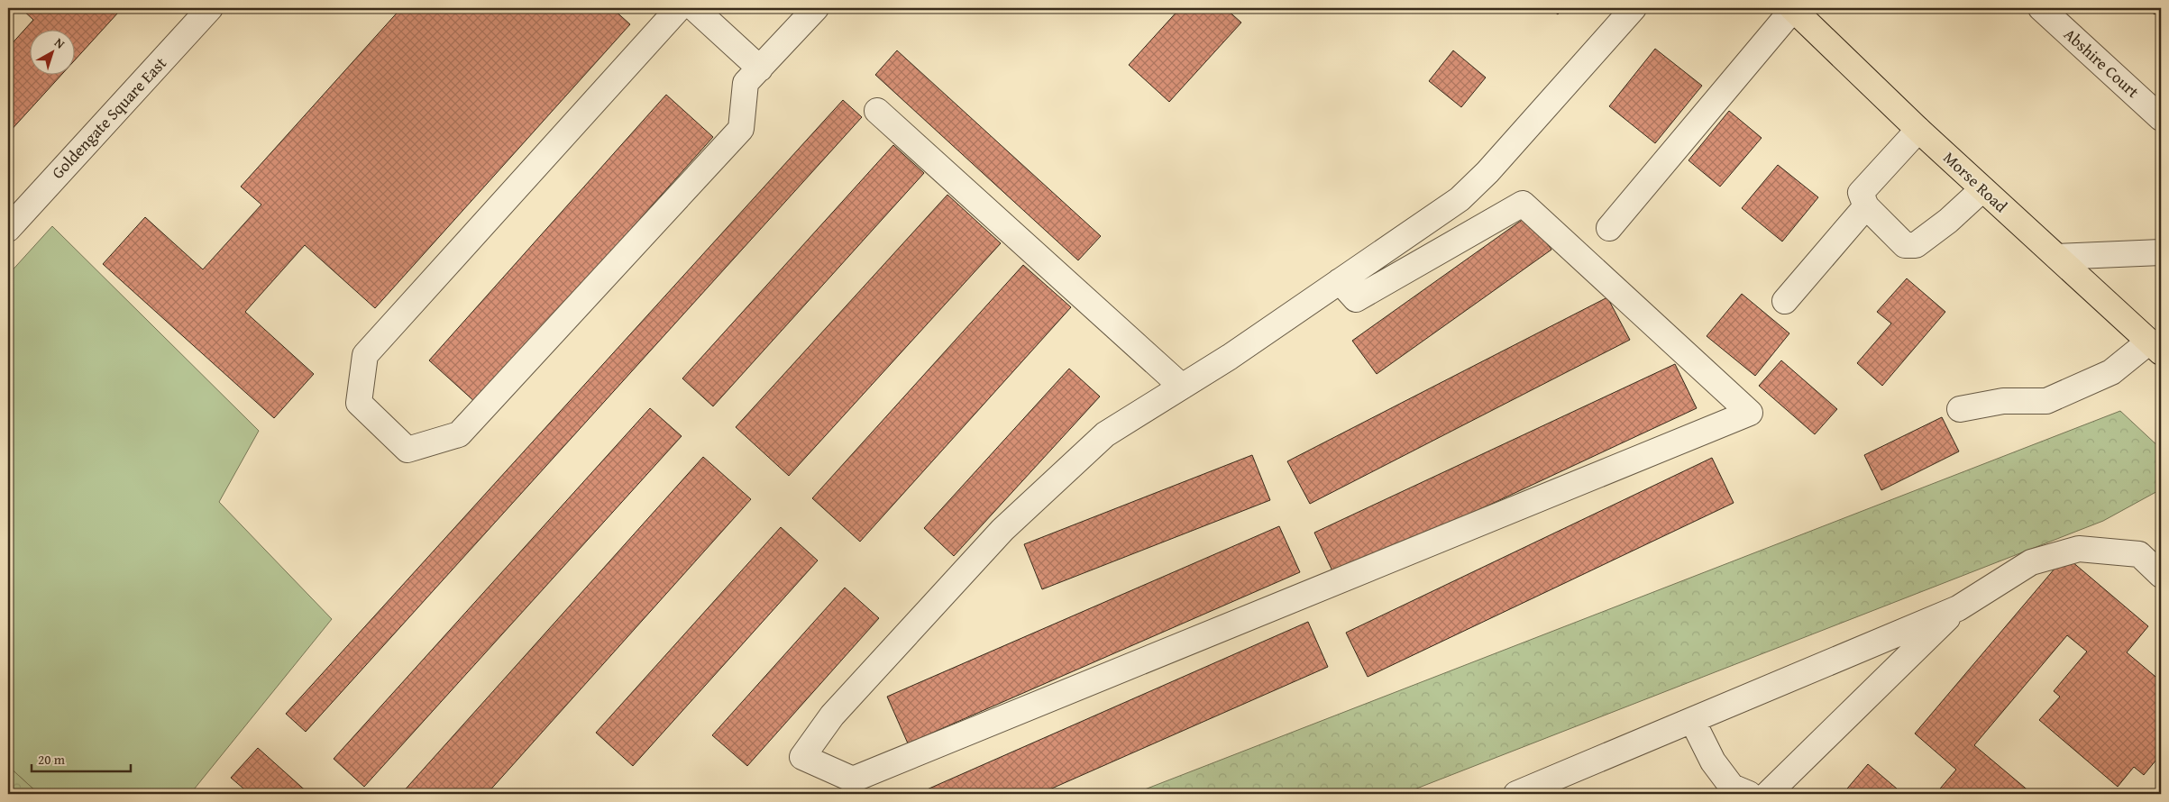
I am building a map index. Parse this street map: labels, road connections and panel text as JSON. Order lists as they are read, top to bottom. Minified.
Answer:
{"streets":{"main road":["Morse Road"],"street":["Abshire Court","Goldengate Square East"]},"scale_bar":"20 m","north":"top right"}
